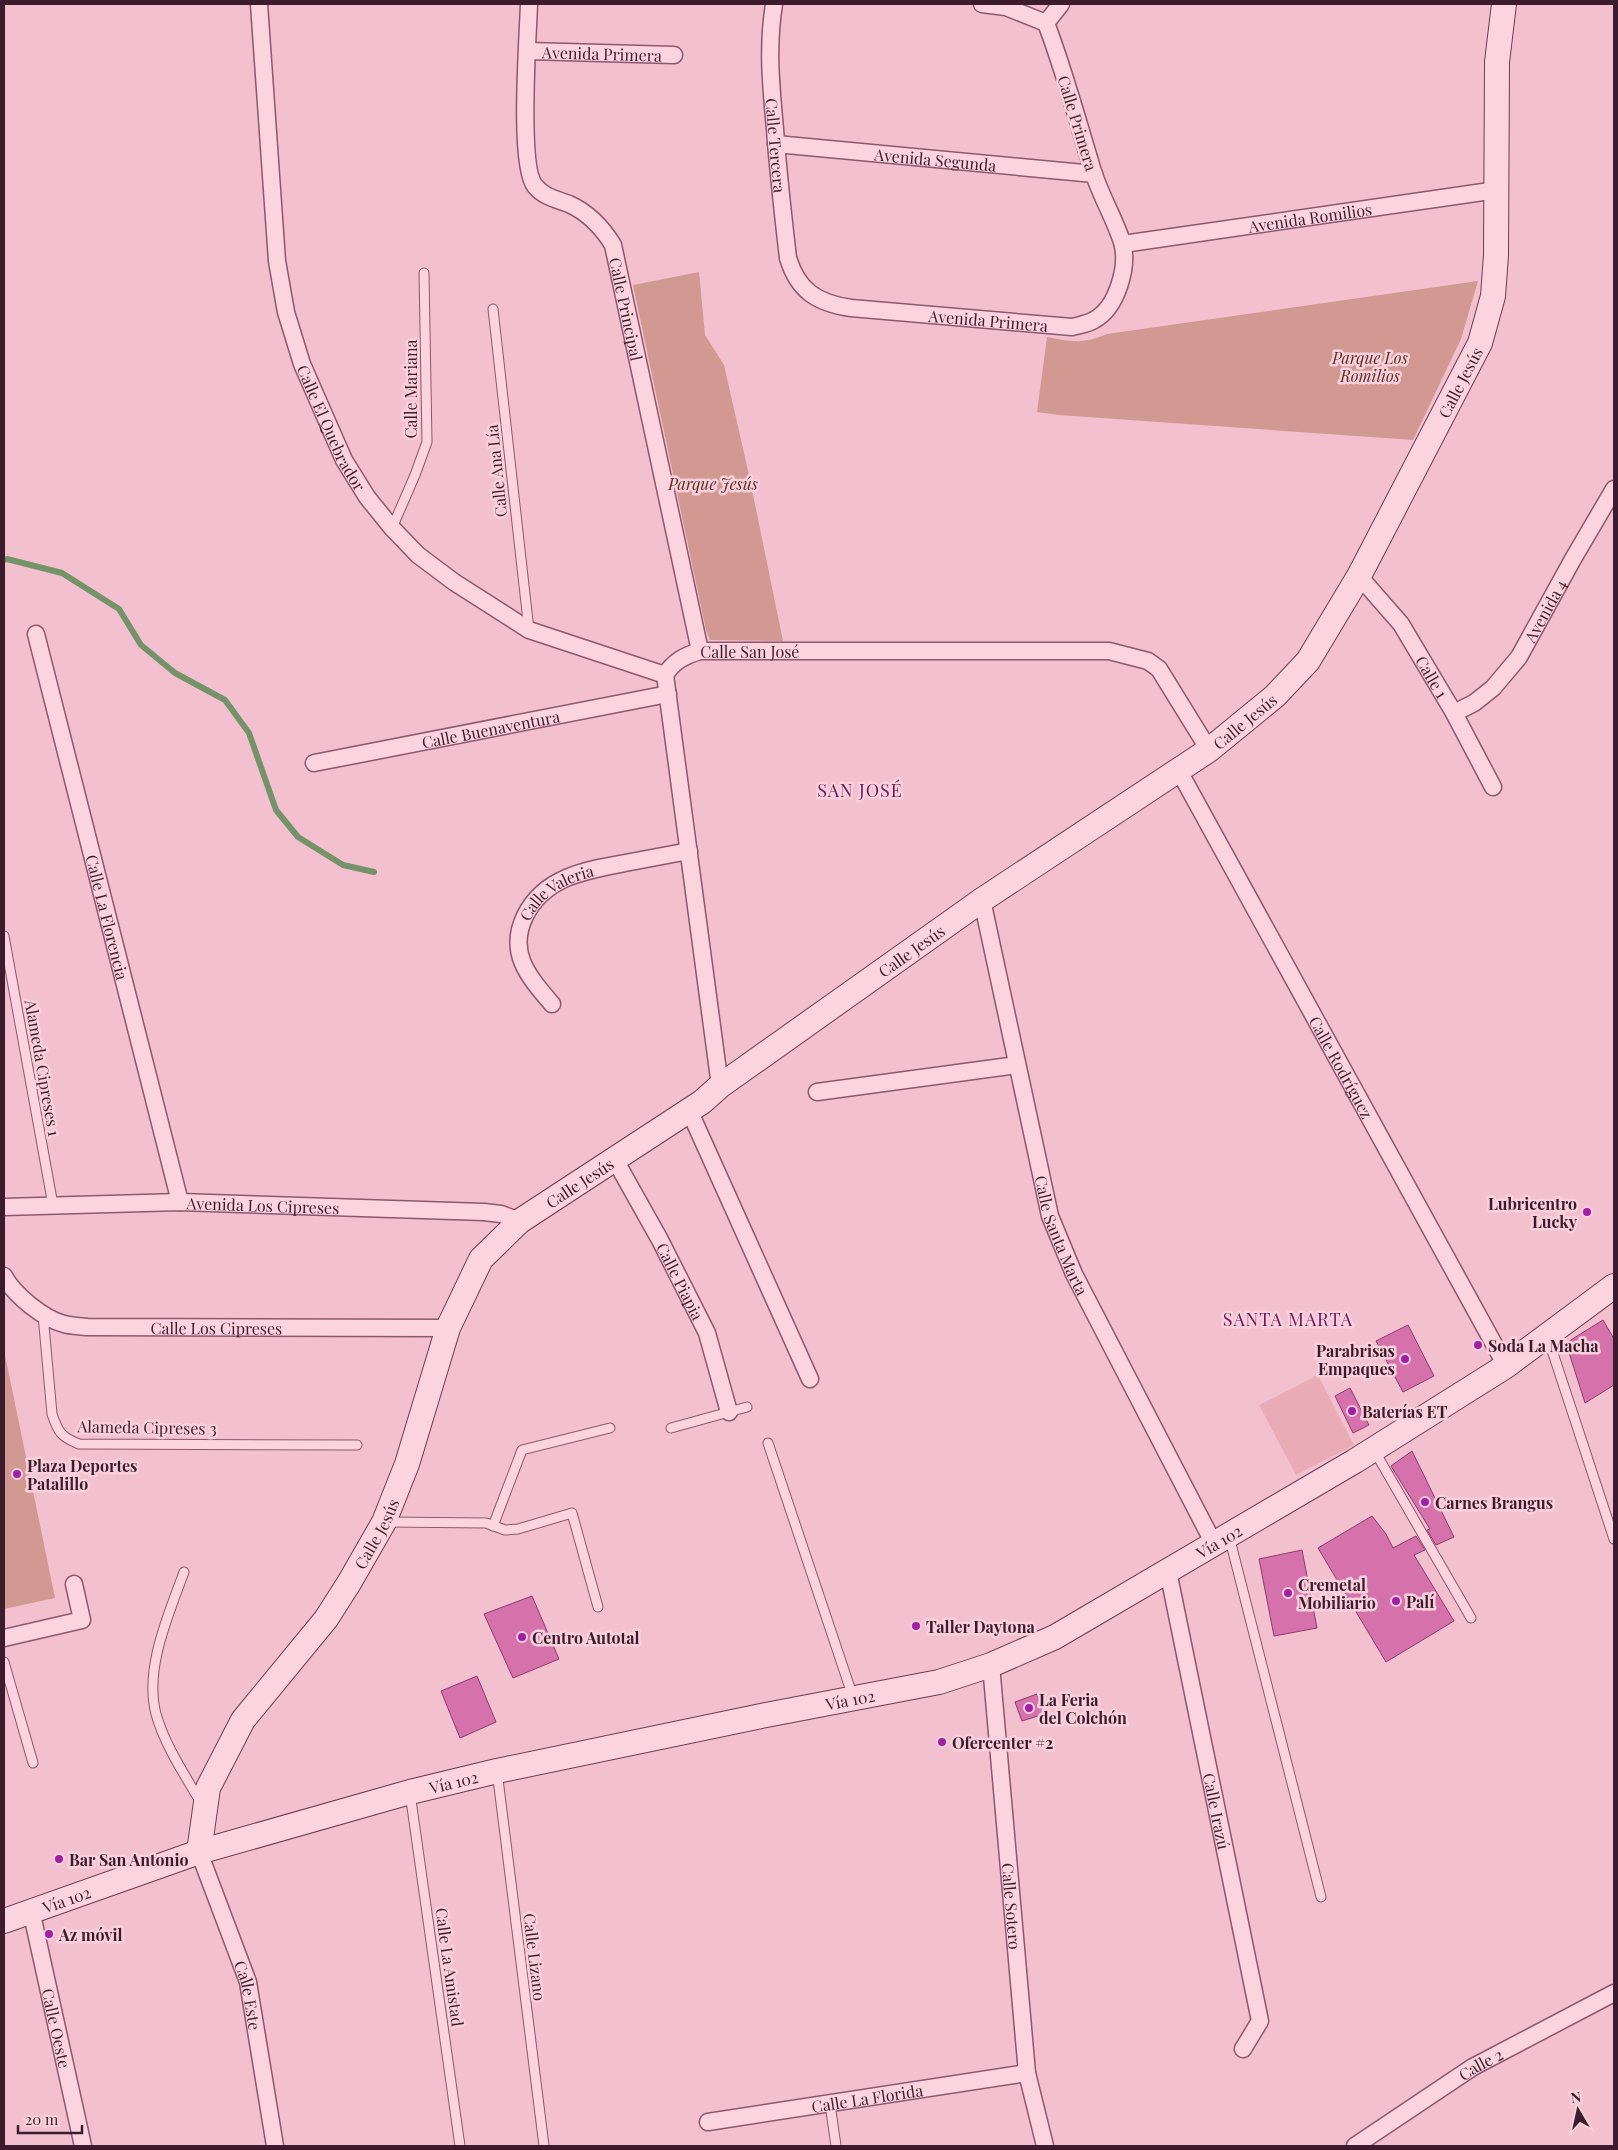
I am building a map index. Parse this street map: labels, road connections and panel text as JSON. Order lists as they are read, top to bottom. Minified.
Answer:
{"streets":{"street":["Avenida Primera","Calle Primera","Calle Tercera","Avenida Segunda","Avenida Romilios","Calle Principal","Calle Jesús","Calle El Quebrador","Avenida 4","Calle San José","Calle 1","Calle Buenaventura","Calle Valeria","Calle La Florencia","Calle Rodríguez","Avenida Los Cipreses","Calle Santa Marta","Calle Piapia","Calle Los Cipreses","Vía 102","Calle Irazú","Calle Sotero","Calle Este","Calle Oeste","Calle 2","Calle La Florida"],"lane":["Calle Mariana","Calle Ana Lía","Alameda Cipreses 1","Alameda Cipreses 3","Calle Lizano","Calle La Amistad"]},"crossings":[["Avenida Primera","Calle Primera"],["Avenida Primera","Calle Tercera"],["Avenida Primera","Avenida Romilios"],["Avenida Primera","Calle Principal"],["Calle Primera","Avenida Segunda"],["Calle Primera","Avenida Romilios"],["Calle Tercera","Avenida Segunda"],["Avenida Romilios","Calle Jesús"],["Calle Principal","Calle San José"],["Calle Jesús","Calle San José"],["Calle Jesús","Calle 1"],["Calle Jesús","Calle Rodríguez"],["Calle Jesús","Avenida Los Cipreses"],["Calle Jesús","Calle Santa Marta"],["Calle Jesús","Calle Piapia"],["Calle Jesús","Calle Los Cipreses"],["Calle Jesús","Vía 102"],["Calle Jesús","Calle Este"],["Calle Mariana","Calle El Quebrador"],["Calle El Quebrador","Calle Ana Lía"],["Calle El Quebrador","Calle San José"],["Avenida 4","Calle 1"],["Calle La Florencia","Avenida Los Cipreses"],["Calle Rodríguez","Vía 102"],["Alameda Cipreses 1","Avenida Los Cipreses"],["Calle Santa Marta","Vía 102"],["Calle Los Cipreses","Alameda Cipreses 3"],["Vía 102","Calle Irazú"],["Vía 102","Calle Sotero"],["Vía 102","Calle Lizano"],["Vía 102","Calle La Amistad"],["Vía 102","Calle Este"],["Vía 102","Calle Oeste"],["Calle Sotero","Calle La Florida"]],"districts":["SAN JOSÉ","SANTA MARTA"],"parks":["Parque Los Romilios","Parque Jesús"],"places":["Lubricentro Lucky","Soda La Macha","Parabrisas Empaques","Baterías ET","Plaza Deportes Patalillo","Carnes Brangus","Cremetal Mobiliario","Palí","Taller Daytona","Centro Autotal","La Feria del Colchón","Ofercenter #2","Bar San Antonio","Az móvil"],"scale_bar":"20 m","north":"top"}
